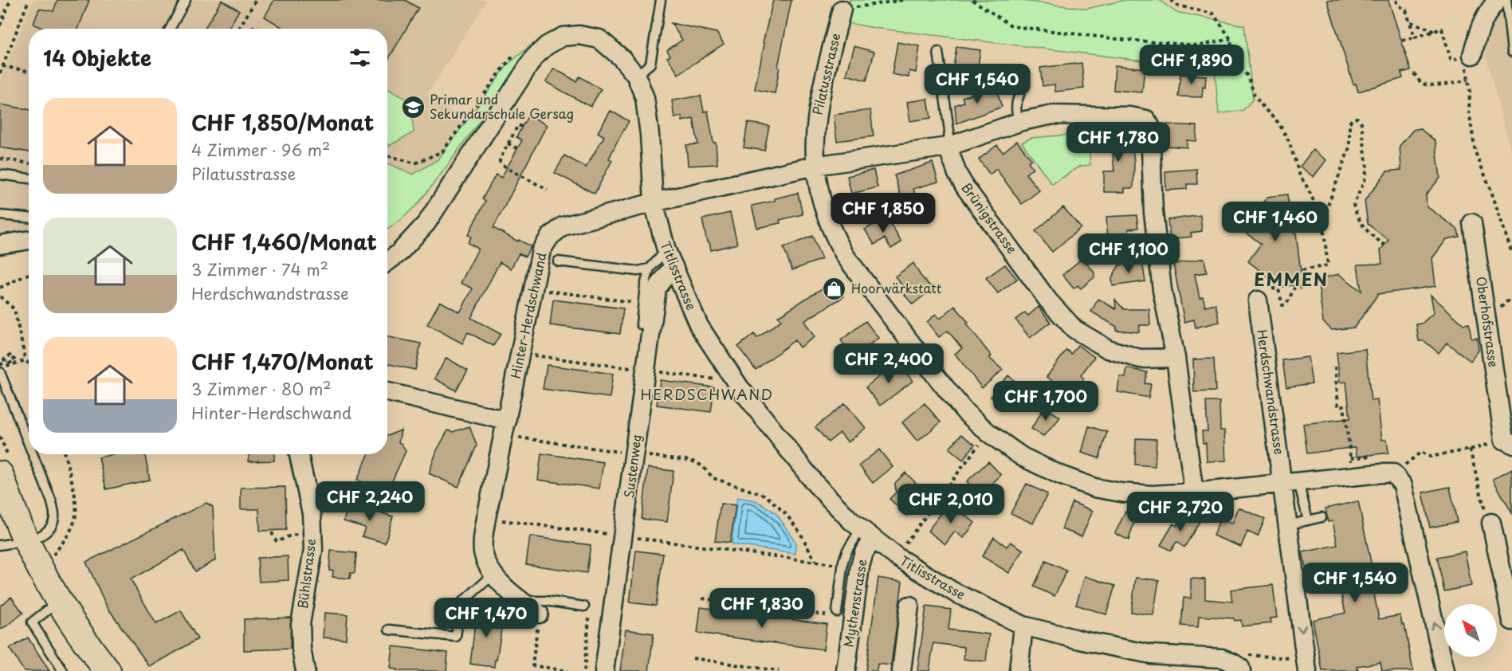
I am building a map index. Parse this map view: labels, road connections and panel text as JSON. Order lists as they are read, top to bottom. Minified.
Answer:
{"streets":{"street":["Pilatusstrasse","Brünigstrasse","Titlisstrasse","Hinter-Herdschwand","Oberhofstrasse","Herdschwandstrasse","Sustenweg","Bühlstrasse","Mythenstrasse"]},"crossings":[["Pilatusstrasse","Herdschwandstrasse"],["Titlisstrasse","Hinter-Herdschwand"],["Titlisstrasse","Sustenweg"],["Titlisstrasse","Mythenstrasse"]],"districts":["EMMEN","HERDSCHWAND"],"places":{"school or university":["Primar und Sekundarschule Gersag"],"shop":["Hoorwärkstatt"]},"north":"top left","page":{"heading":"14 Objekte","price":["CHF 1,890","CHF 1,540","CHF 1,780","CHF 1,850","CHF 1,460","CHF 1,100","CHF 2,400","CHF 1,700","CHF 2,240","CHF 2,010","CHF 2,720","CHF 1,540","CHF 1,830","CHF 1,470"],"list":[{"name":"CHF 1,850/Monat","note":"4 Zimmer · 96 m² · Pilatusstrasse"},{"name":"CHF 1,460/Monat","note":"3 Zimmer · 74 m² · Herdschwandstrasse"},{"name":"CHF 1,470/Monat","note":"3 Zimmer · 80 m² · Hinter-Herdschwand"}]}}
